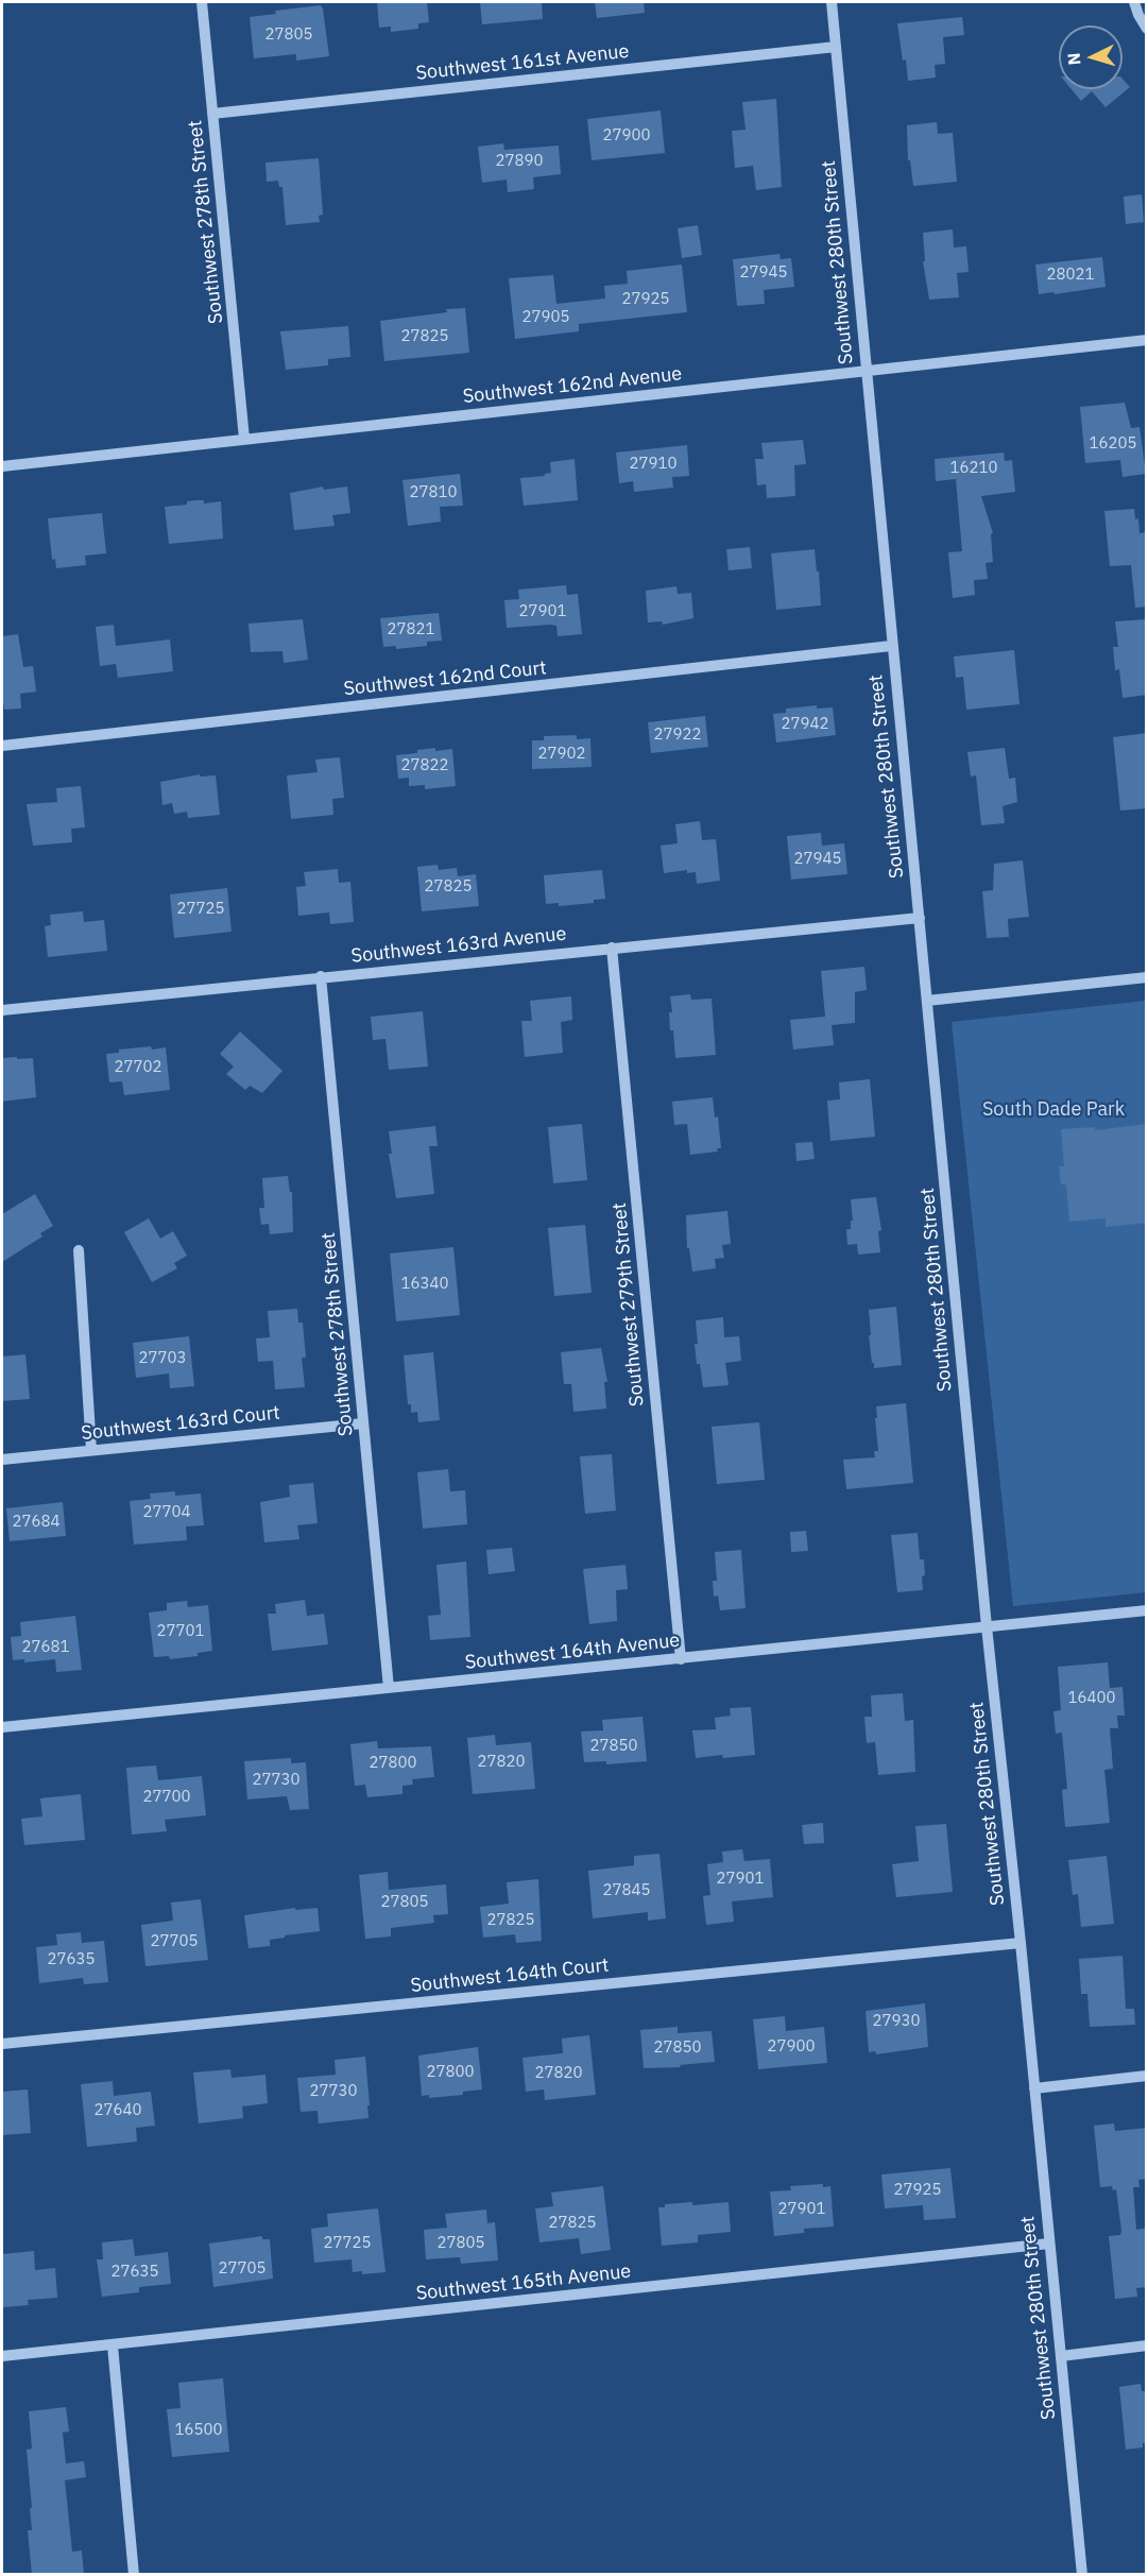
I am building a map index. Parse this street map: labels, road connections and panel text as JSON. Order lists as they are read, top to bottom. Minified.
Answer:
{"streets":{"street":["Southwest 161st Avenue","Southwest 278th Street","Southwest 280th Street","Southwest 162nd Avenue","Southwest 162nd Court","Southwest 163rd Avenue","Southwest 279th Street","Southwest 163rd Court","Southwest 164th Avenue","Southwest 164th Court","Southwest 165th Avenue"]},"crossings":[["Southwest 161st Avenue","Southwest 278th Street"],["Southwest 161st Avenue","Southwest 280th Street"],["Southwest 278th Street","Southwest 162nd Avenue"],["Southwest 278th Street","Southwest 163rd Avenue"],["Southwest 278th Street","Southwest 163rd Court"],["Southwest 278th Street","Southwest 164th Avenue"],["Southwest 280th Street","Southwest 162nd Avenue"],["Southwest 280th Street","Southwest 162nd Court"],["Southwest 280th Street","Southwest 163rd Avenue"],["Southwest 280th Street","Southwest 164th Avenue"],["Southwest 280th Street","Southwest 164th Court"],["Southwest 280th Street","Southwest 165th Avenue"],["Southwest 163rd Avenue","Southwest 279th Street"],["Southwest 279th Street","Southwest 164th Avenue"]],"parks":["South Dade Park"],"house_numbers":["27805","27900","27890","27945","28021","27925","27905","27825","16205","27910","16210","27810","27901","27821","27942","27922","27902","27822","27945","27825","27725","27702","16340","27703","27704","27684","27701","27681","16400","27850","27820","27800","27730","27700","27901","27845","27805","27825","27705","27635","27930","27900","27850","27800","27820","27730","27640","27925","27901","27825","27725","27805","27705","27635","16500"],"north":"left"}
